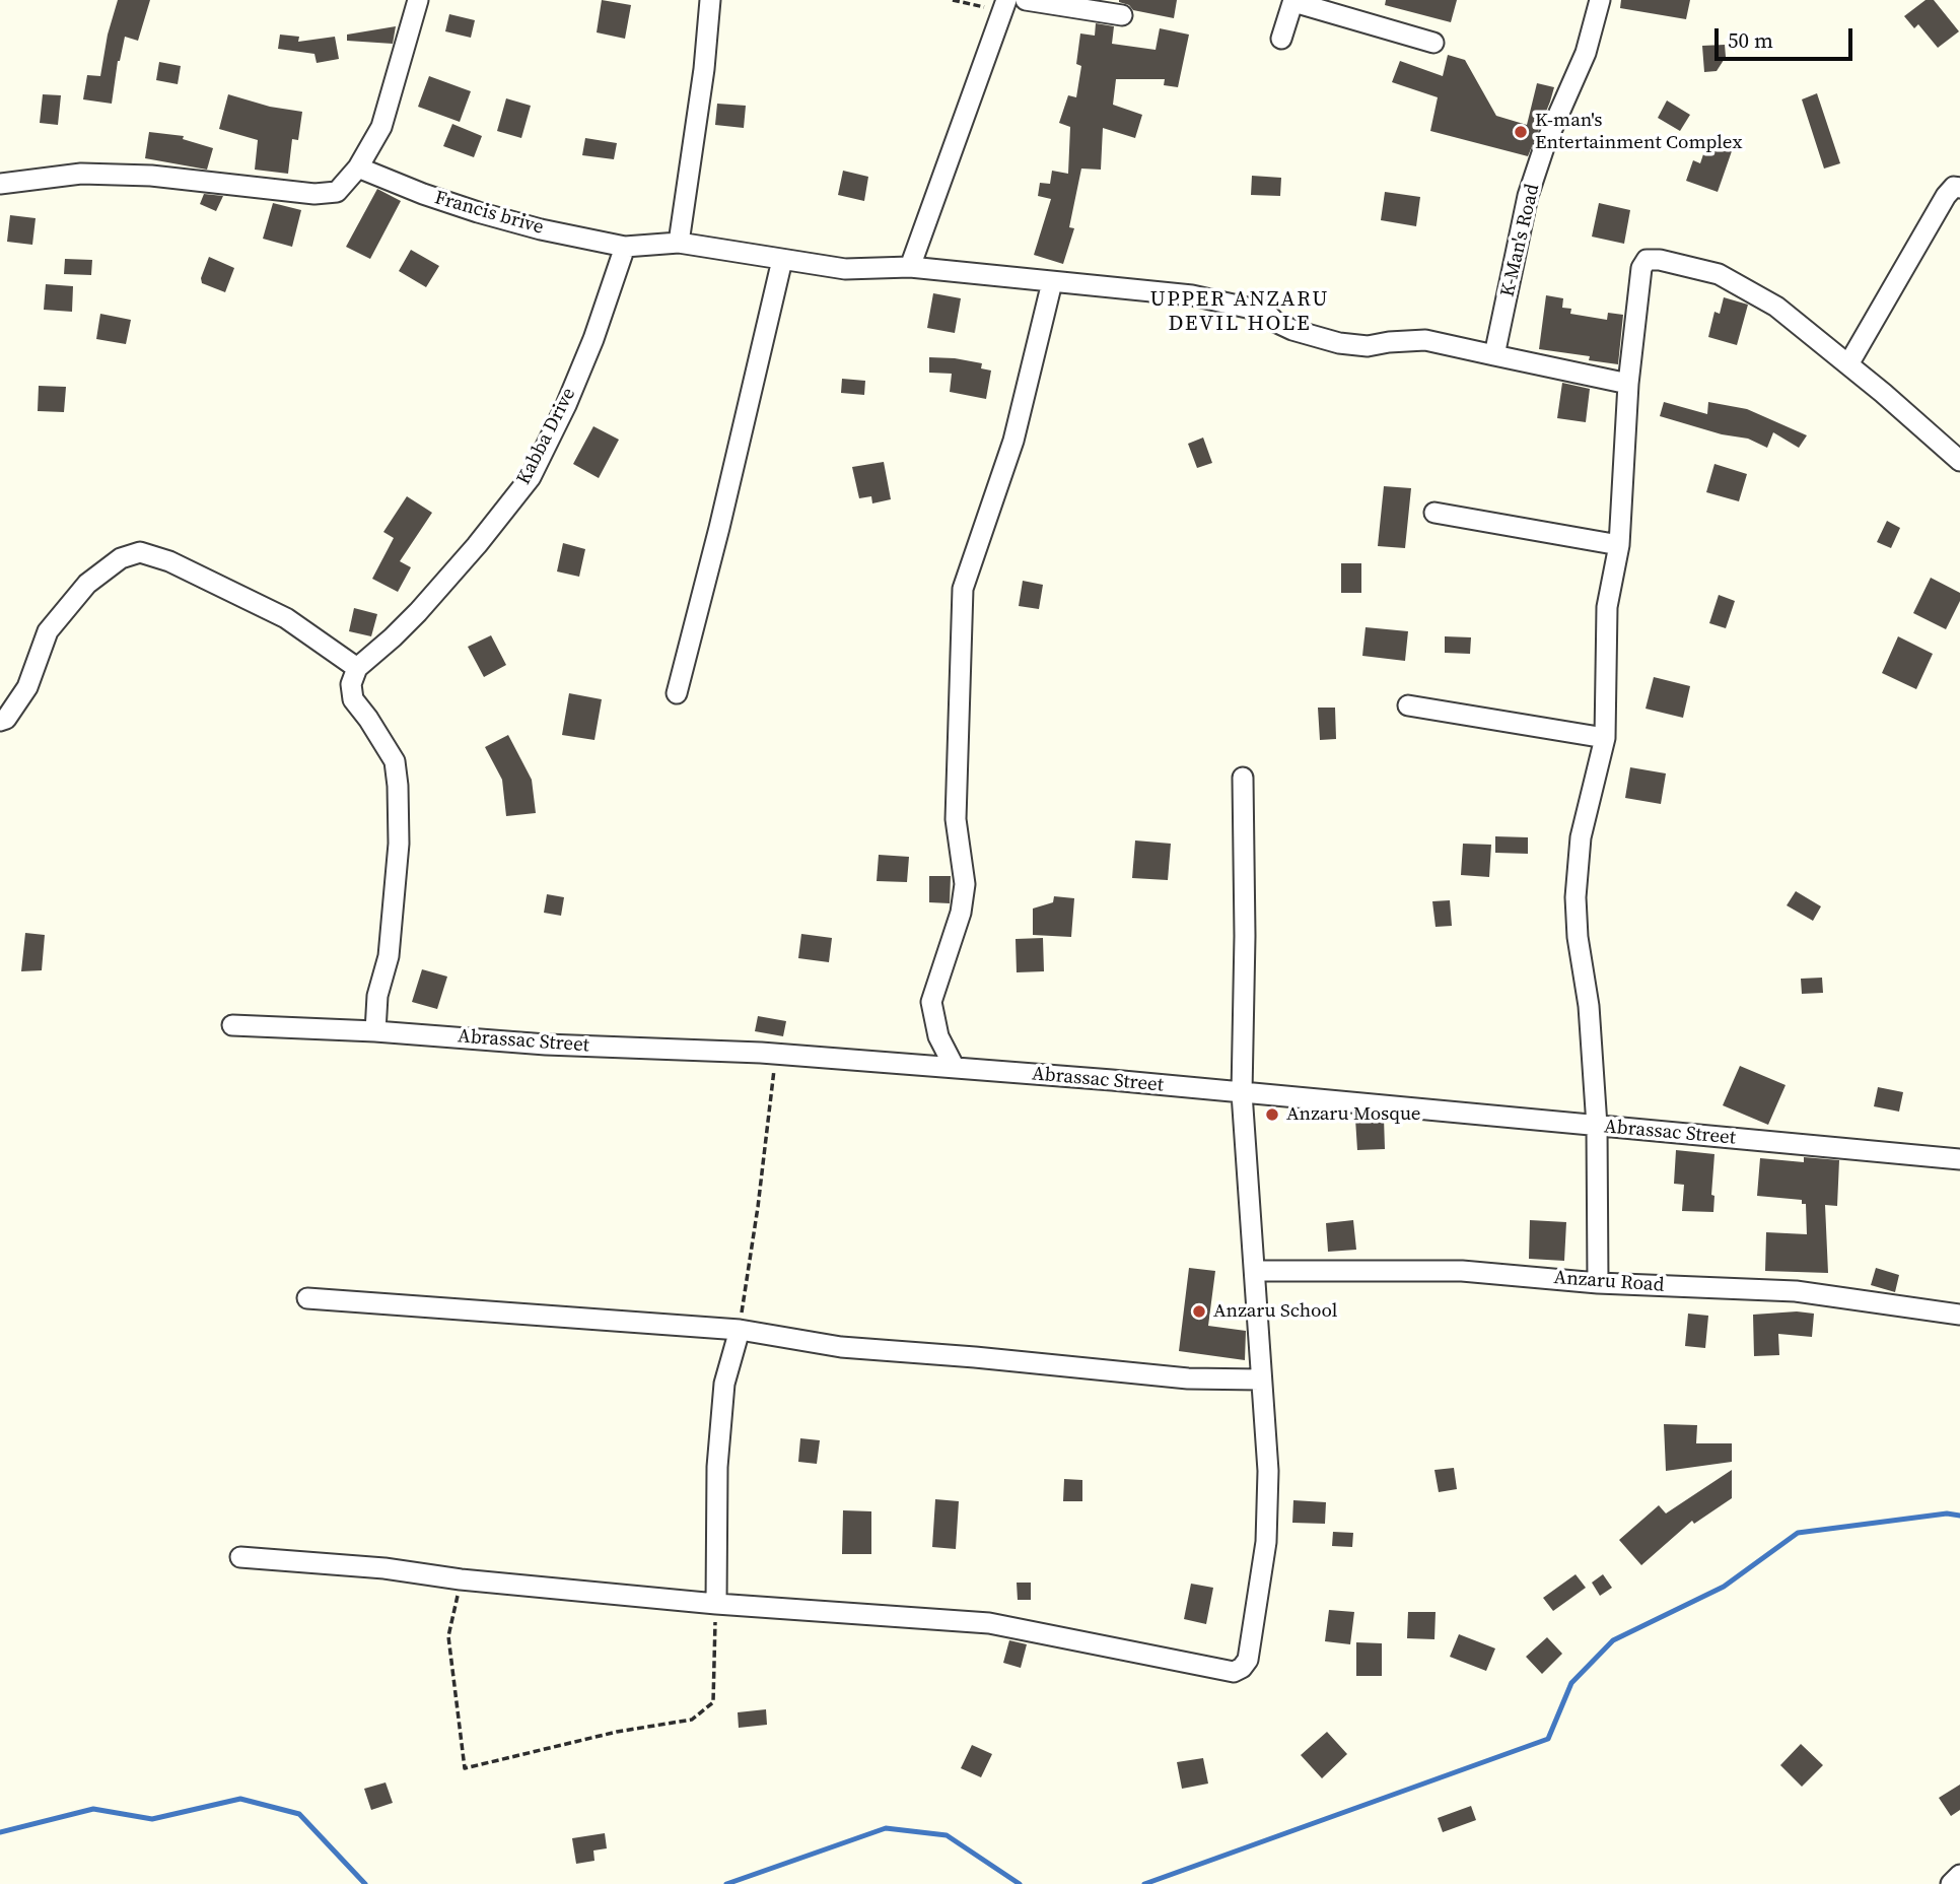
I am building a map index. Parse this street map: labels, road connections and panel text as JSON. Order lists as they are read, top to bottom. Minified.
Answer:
{"streets":{"street":["Francis brive","K-Man's Road","Kabba Drive","Abrassac Street","Anzaru Road"]},"crossings":[["Francis brive","Kabba Drive"]],"districts":["UPPER ANZARU DEVIL HOLE"],"places":["K-man's Entertainment Complex","Anzaru Mosque","Anzaru School"],"scale_bar":"50 m"}
